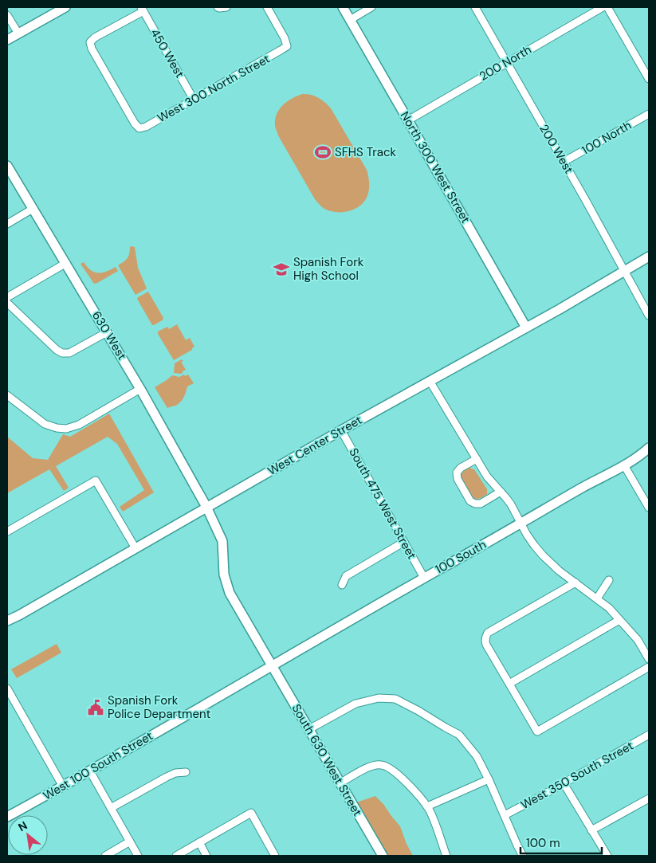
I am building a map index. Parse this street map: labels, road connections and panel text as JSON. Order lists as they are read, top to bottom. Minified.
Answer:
{"streets":{"street":["450 West","200 North","West 300 North Street","100 North","200 West","North 300 West Street","630 West","West Center Street","South 475 West Street","100 South","South 630 West Street","West 100 South Street","West 350 South Street"]},"crossings":[["450 West","West 300 North Street"],["200 North","200 West"],["200 North","North 300 West Street"],["100 North","200 West"],["200 West","West Center Street"],["North 300 West Street","West Center Street"],["630 West","West Center Street"],["630 West","South 630 West Street"],["West Center Street","South 475 West Street"],["West Center Street","South 630 West Street"],["South 475 West Street","100 South"],["100 South","South 630 West Street"],["100 South","West 100 South Street"],["South 630 West Street","West 100 South Street"]],"places":{"sports":["SFHS Track"],"school or university":["Spanish Fork High School"],"public building":["Spanish Fork Police Department"]},"scale_bar":"100 m","north":"top left"}
